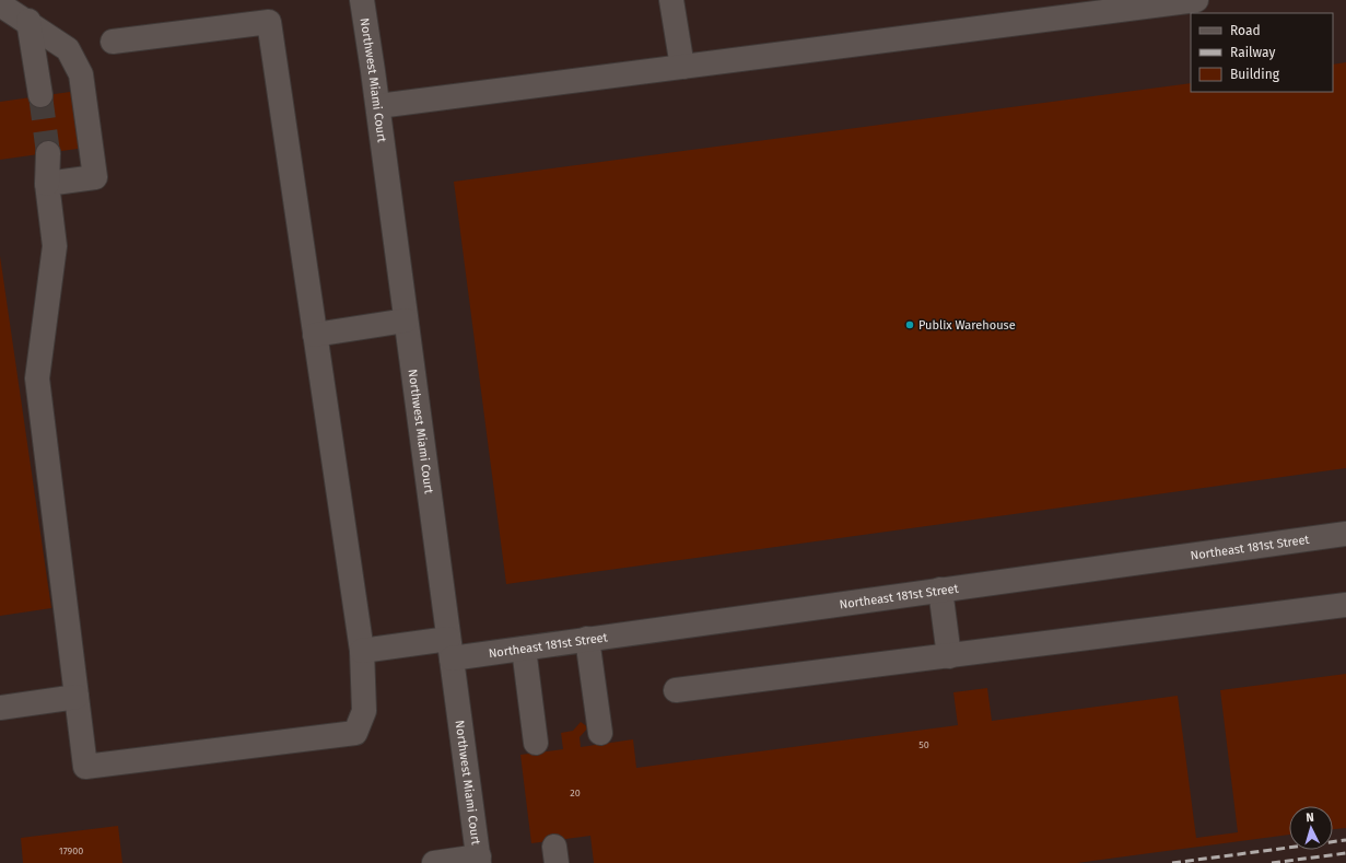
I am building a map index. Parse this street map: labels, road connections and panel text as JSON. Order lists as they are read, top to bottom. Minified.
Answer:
{"streets":{"street":["Northwest Miami Court","Northeast 181st Street"]},"crossings":[["Northwest Miami Court","Northeast 181st Street"]],"places":["Publix Warehouse"],"house_numbers":["50","20","17900"],"legend":["Road","Railway","Building"],"north":"top"}
